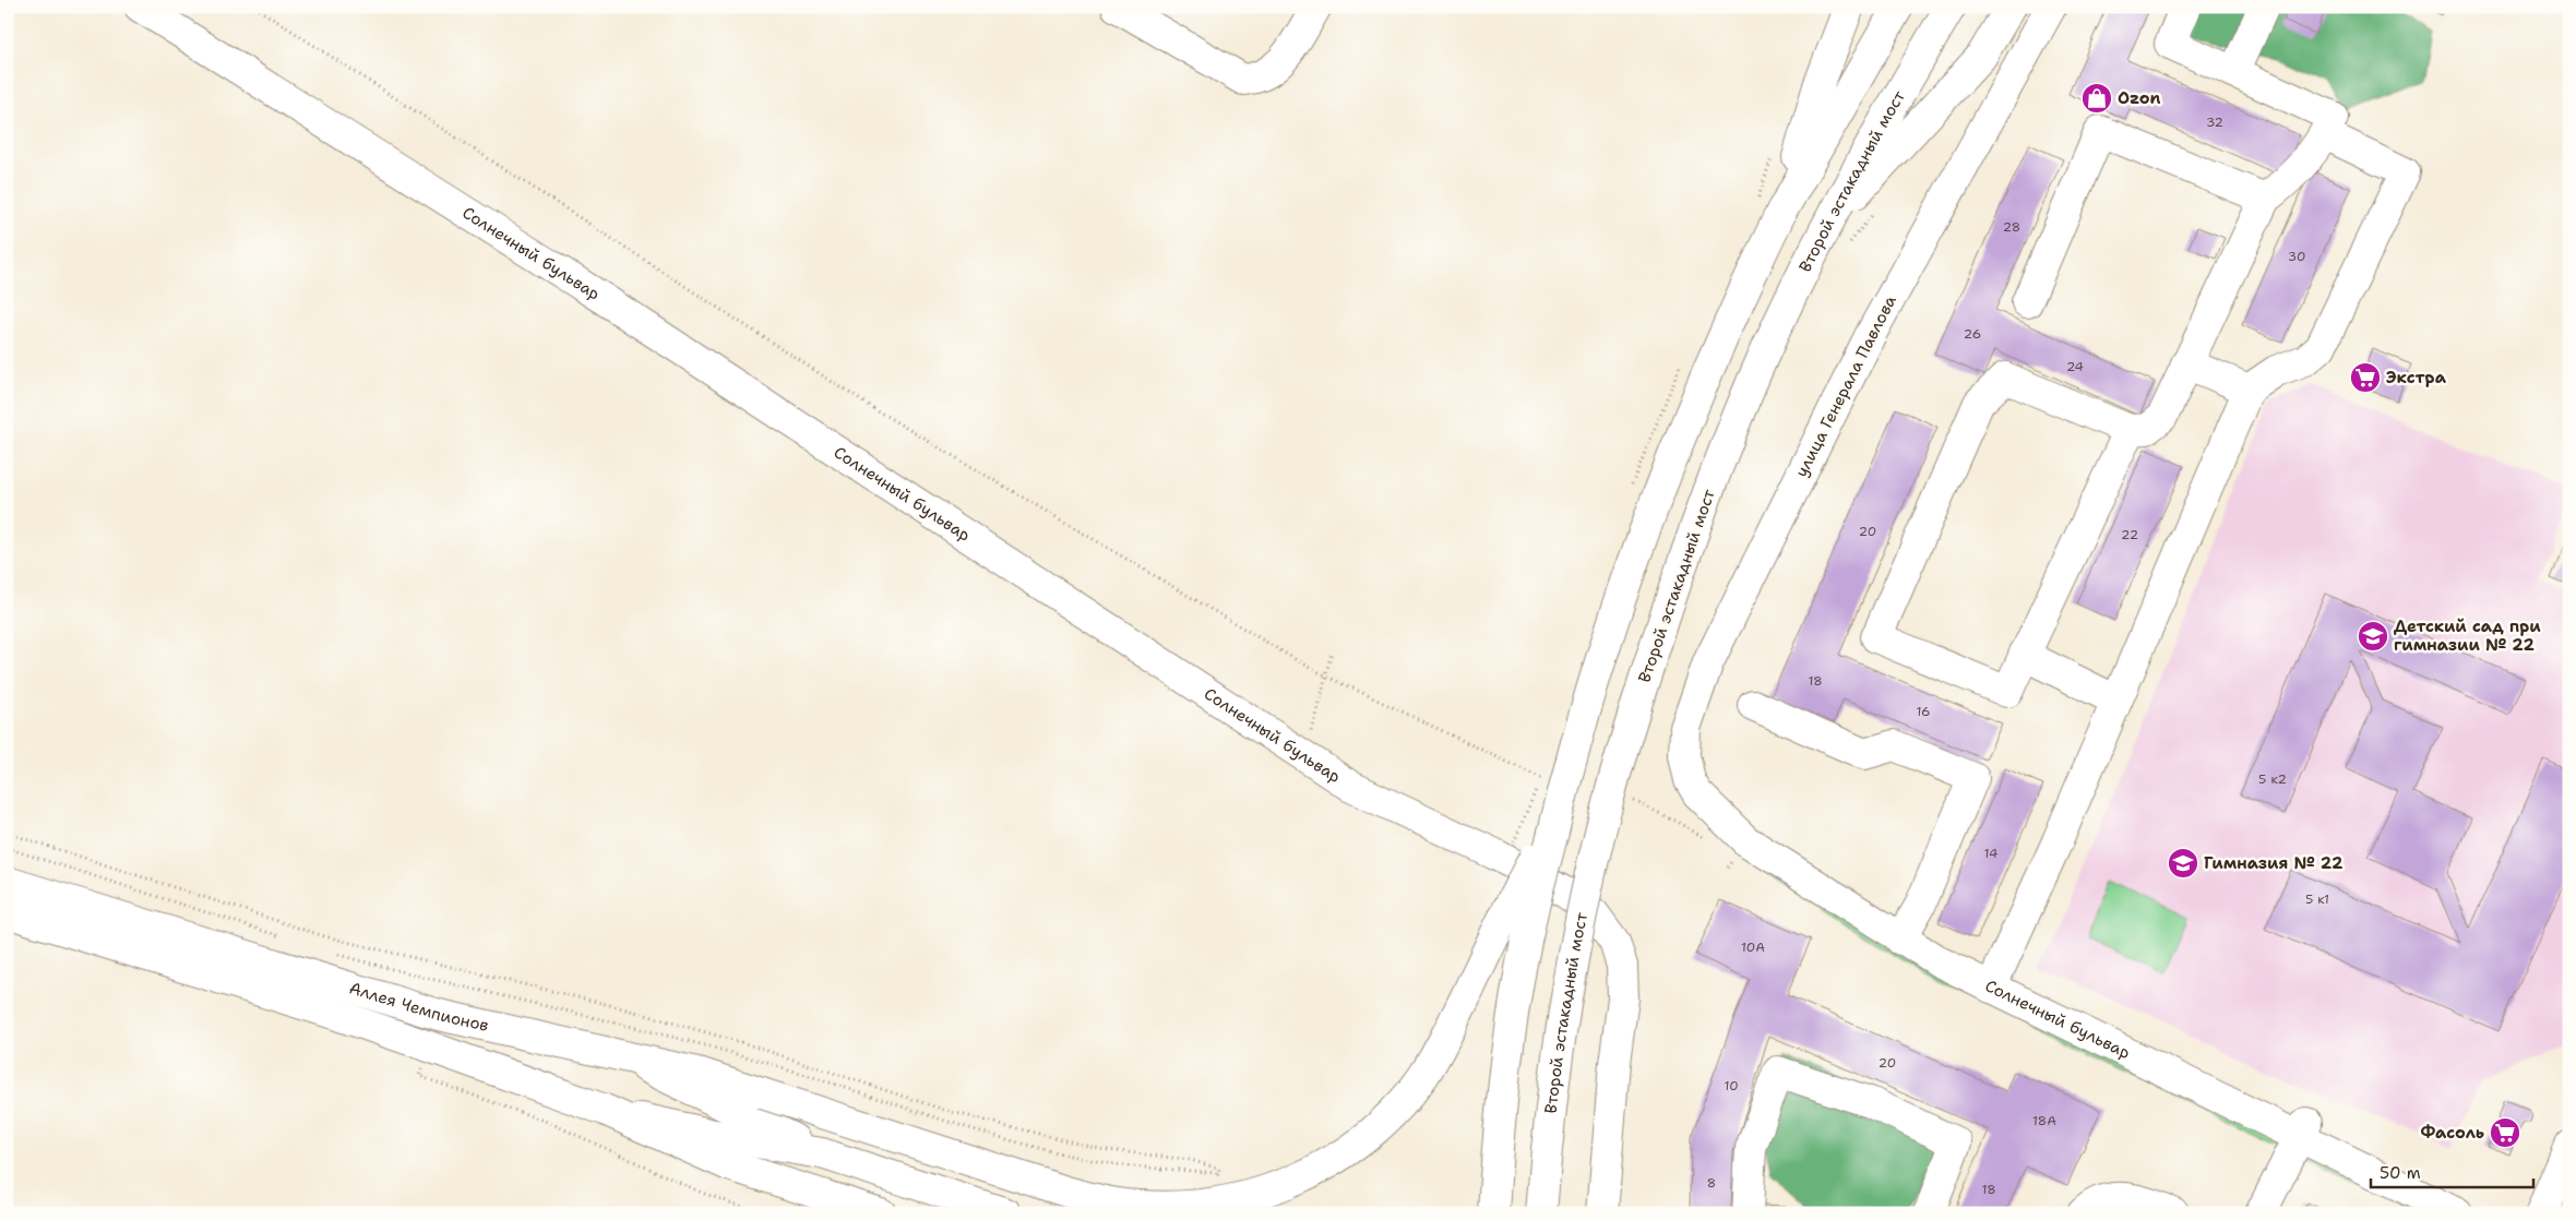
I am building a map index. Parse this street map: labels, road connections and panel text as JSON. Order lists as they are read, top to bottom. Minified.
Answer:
{"streets":{"main road":["Второй эстакадный мост","Солнечный бульвар","улица Генерала Павлова","Аллея Чемпионов"]},"crossings":[["Солнечный бульвар","улица Генерала Павлова"]],"places":{"shop":["Ozon"],"supermarket":["Экстра","Фасоль"],"school or university":["Детский сад при гимназии № 22","Гимназия № 22"]},"house_numbers":["32","28","30","26","24","20","22","18","16","5 к2","14","5 к1","10А","20","10","18А","8","18"],"scale_bar":"50 m"}
